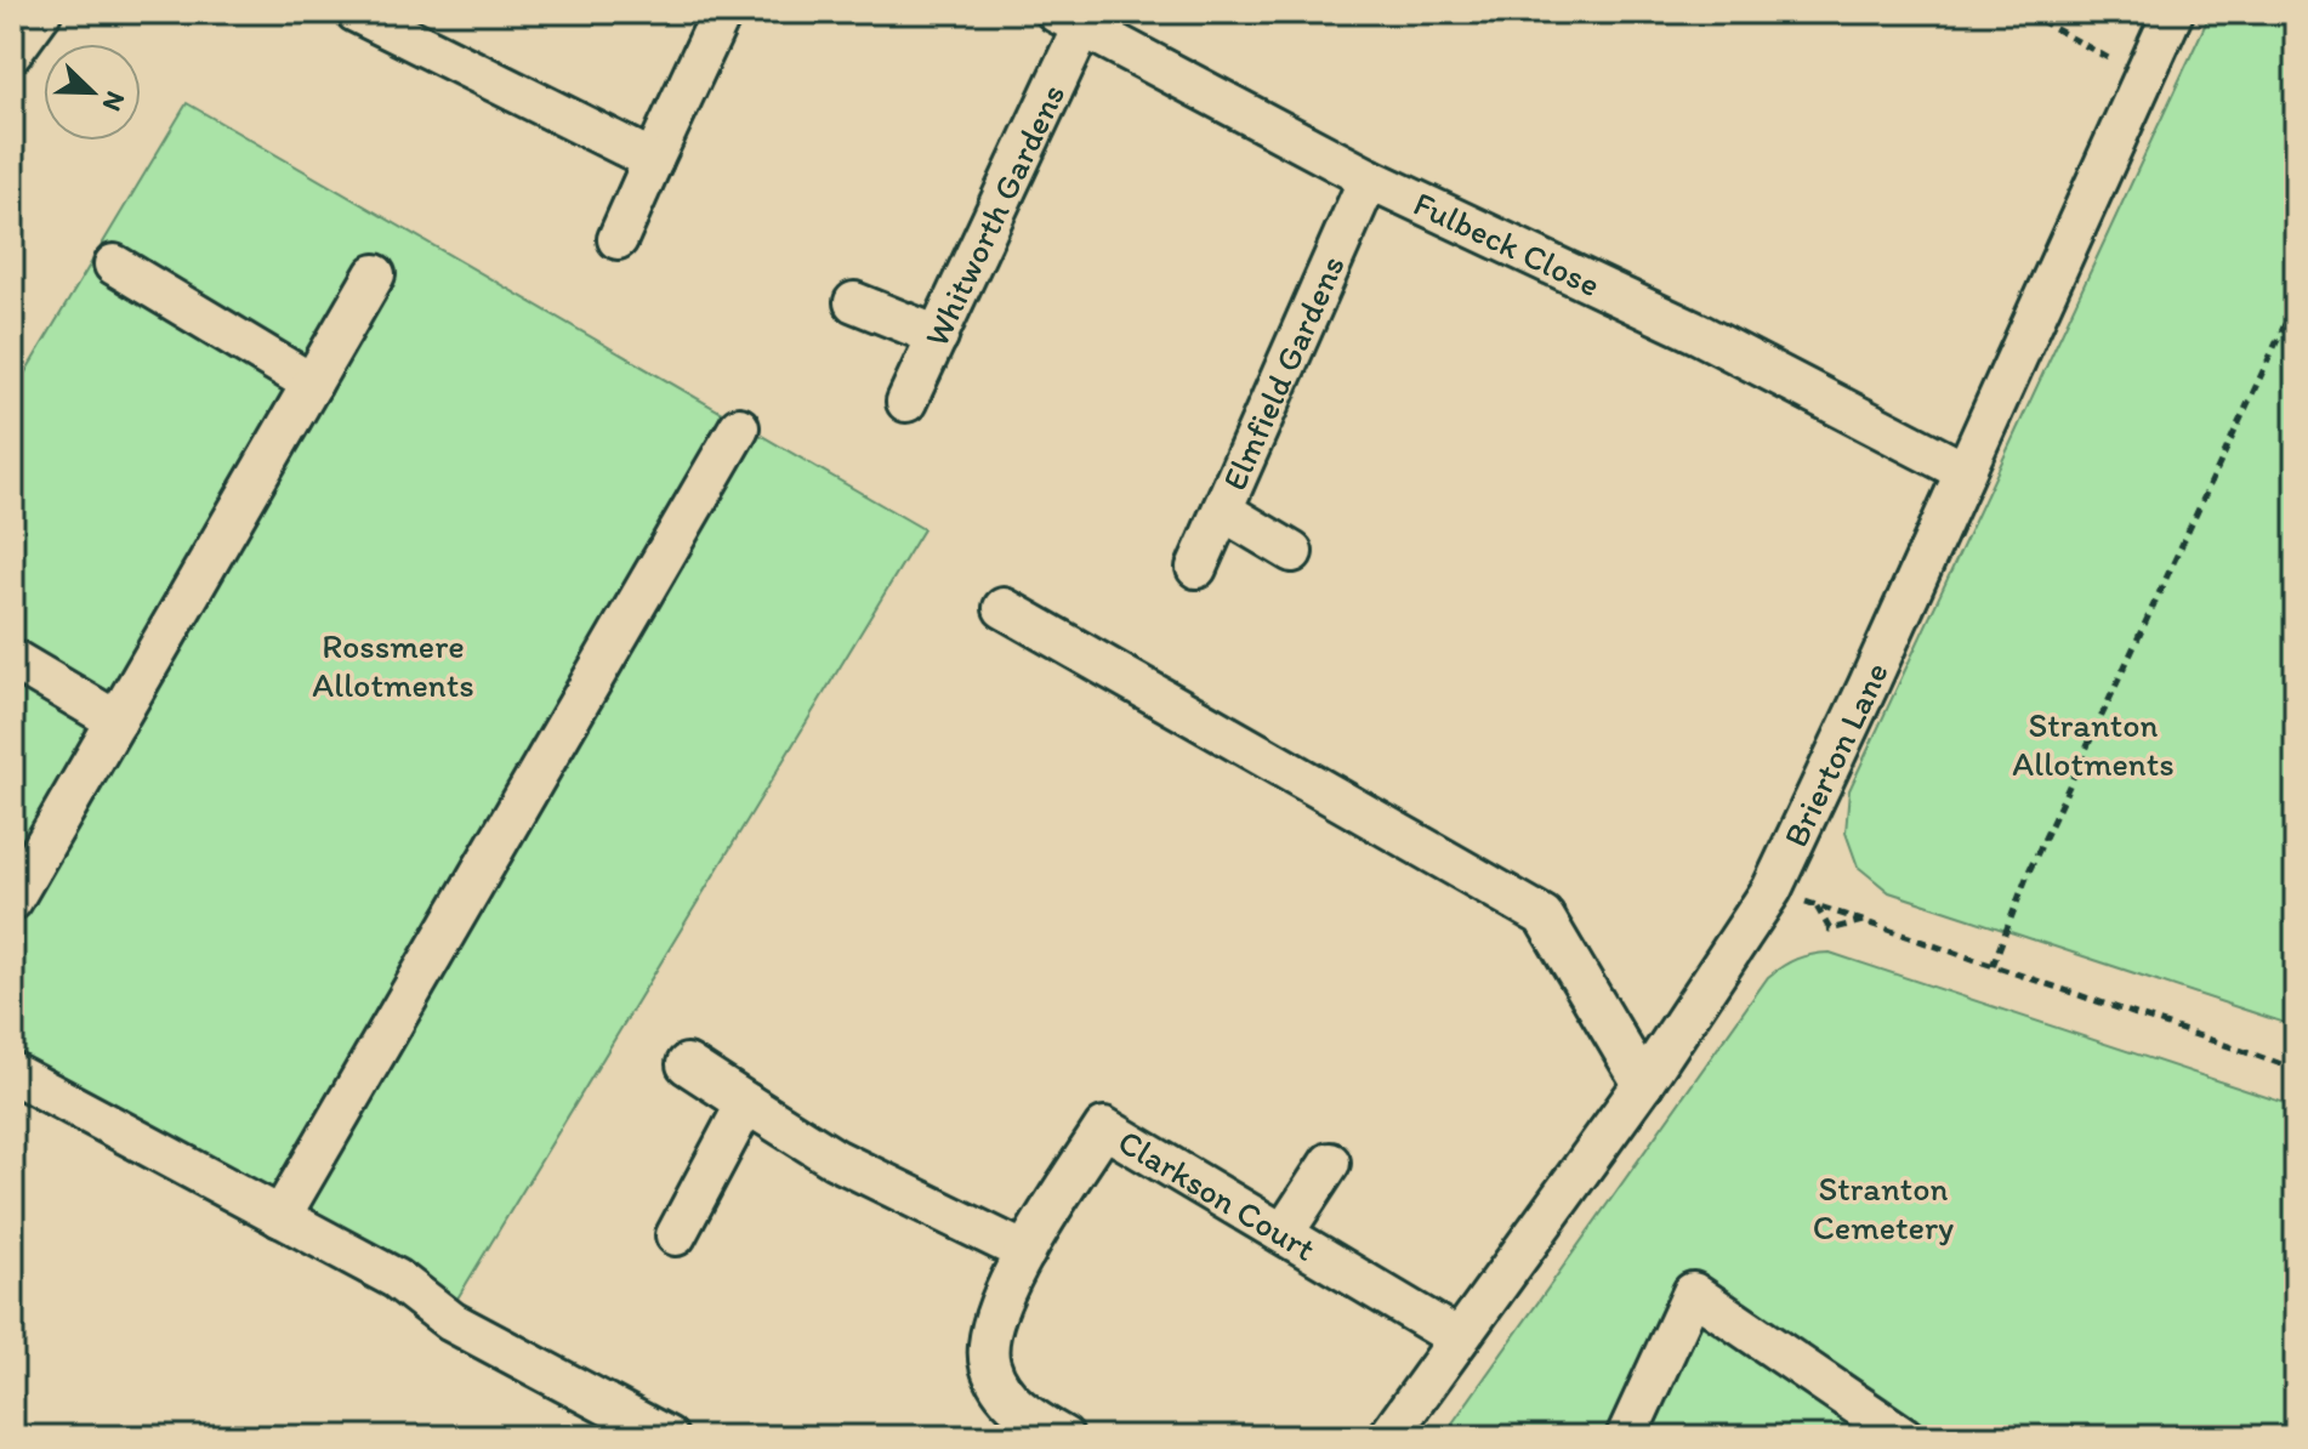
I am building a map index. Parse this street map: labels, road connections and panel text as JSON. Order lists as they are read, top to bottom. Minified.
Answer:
{"streets":{"street":["Whitworth Gardens","Fulbeck Close","Elmfield Gardens","Brierton Lane","Clarkson Court"]},"crossings":[["Whitworth Gardens","Fulbeck Close"],["Fulbeck Close","Elmfield Gardens"],["Fulbeck Close","Brierton Lane"],["Brierton Lane","Clarkson Court"]],"parks":["Rossmere Allotments","Stranton Allotments","Stranton Cemetery"],"north":"bottom right"}
